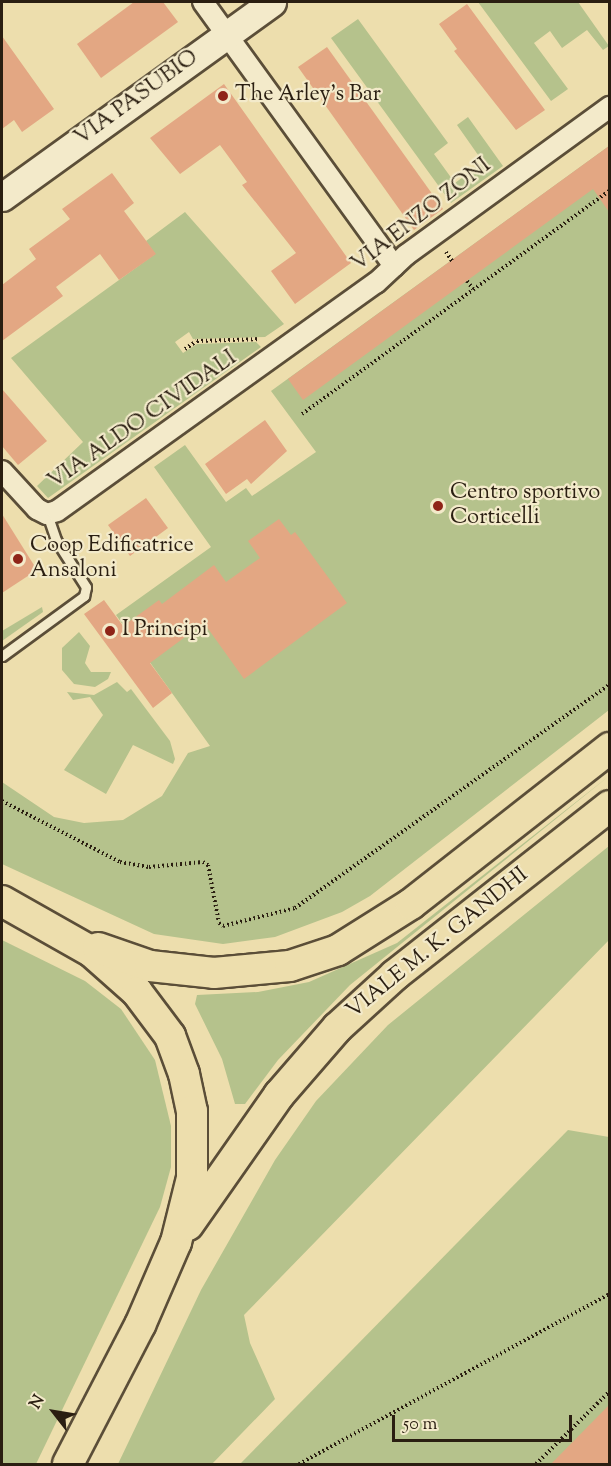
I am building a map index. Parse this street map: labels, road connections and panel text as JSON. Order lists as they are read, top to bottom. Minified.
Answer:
{"streets":{"main road":["VIALE M. K. GANDHI"],"street":["VIA PASUBIO","VIA ENZO ZONI","VIA ALDO CIVIDALI"]},"crossings":[["VIA ENZO ZONI","VIA ALDO CIVIDALI"]],"places":["The Arley's Bar","Centro sportivo Corticelli","Coop Edificatrice Ansaloni","I Principi"],"scale_bar":"50 m","north":"top left"}
